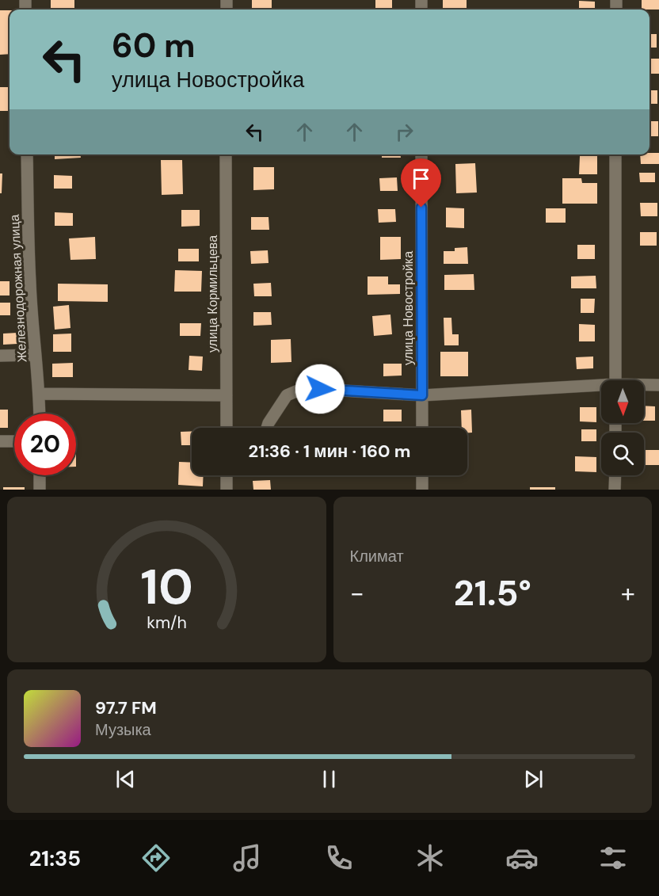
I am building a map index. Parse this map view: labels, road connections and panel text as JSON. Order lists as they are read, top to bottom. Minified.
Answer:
{"streets":{"street":["Железнодорожная улица","улица Кормильцева","улица Новостройка"]},"north":"bottom","page":{"turn":["60 m","улица Новостройка"],"limit":"20","trip":"21:36 · 1 мин · 160 m","tile":"Климат","heat":["−","21.5°","+"],"song":["97.7 FM","Музыка"],"tabs":"21:35","gauge":["10","km/h"]}}
